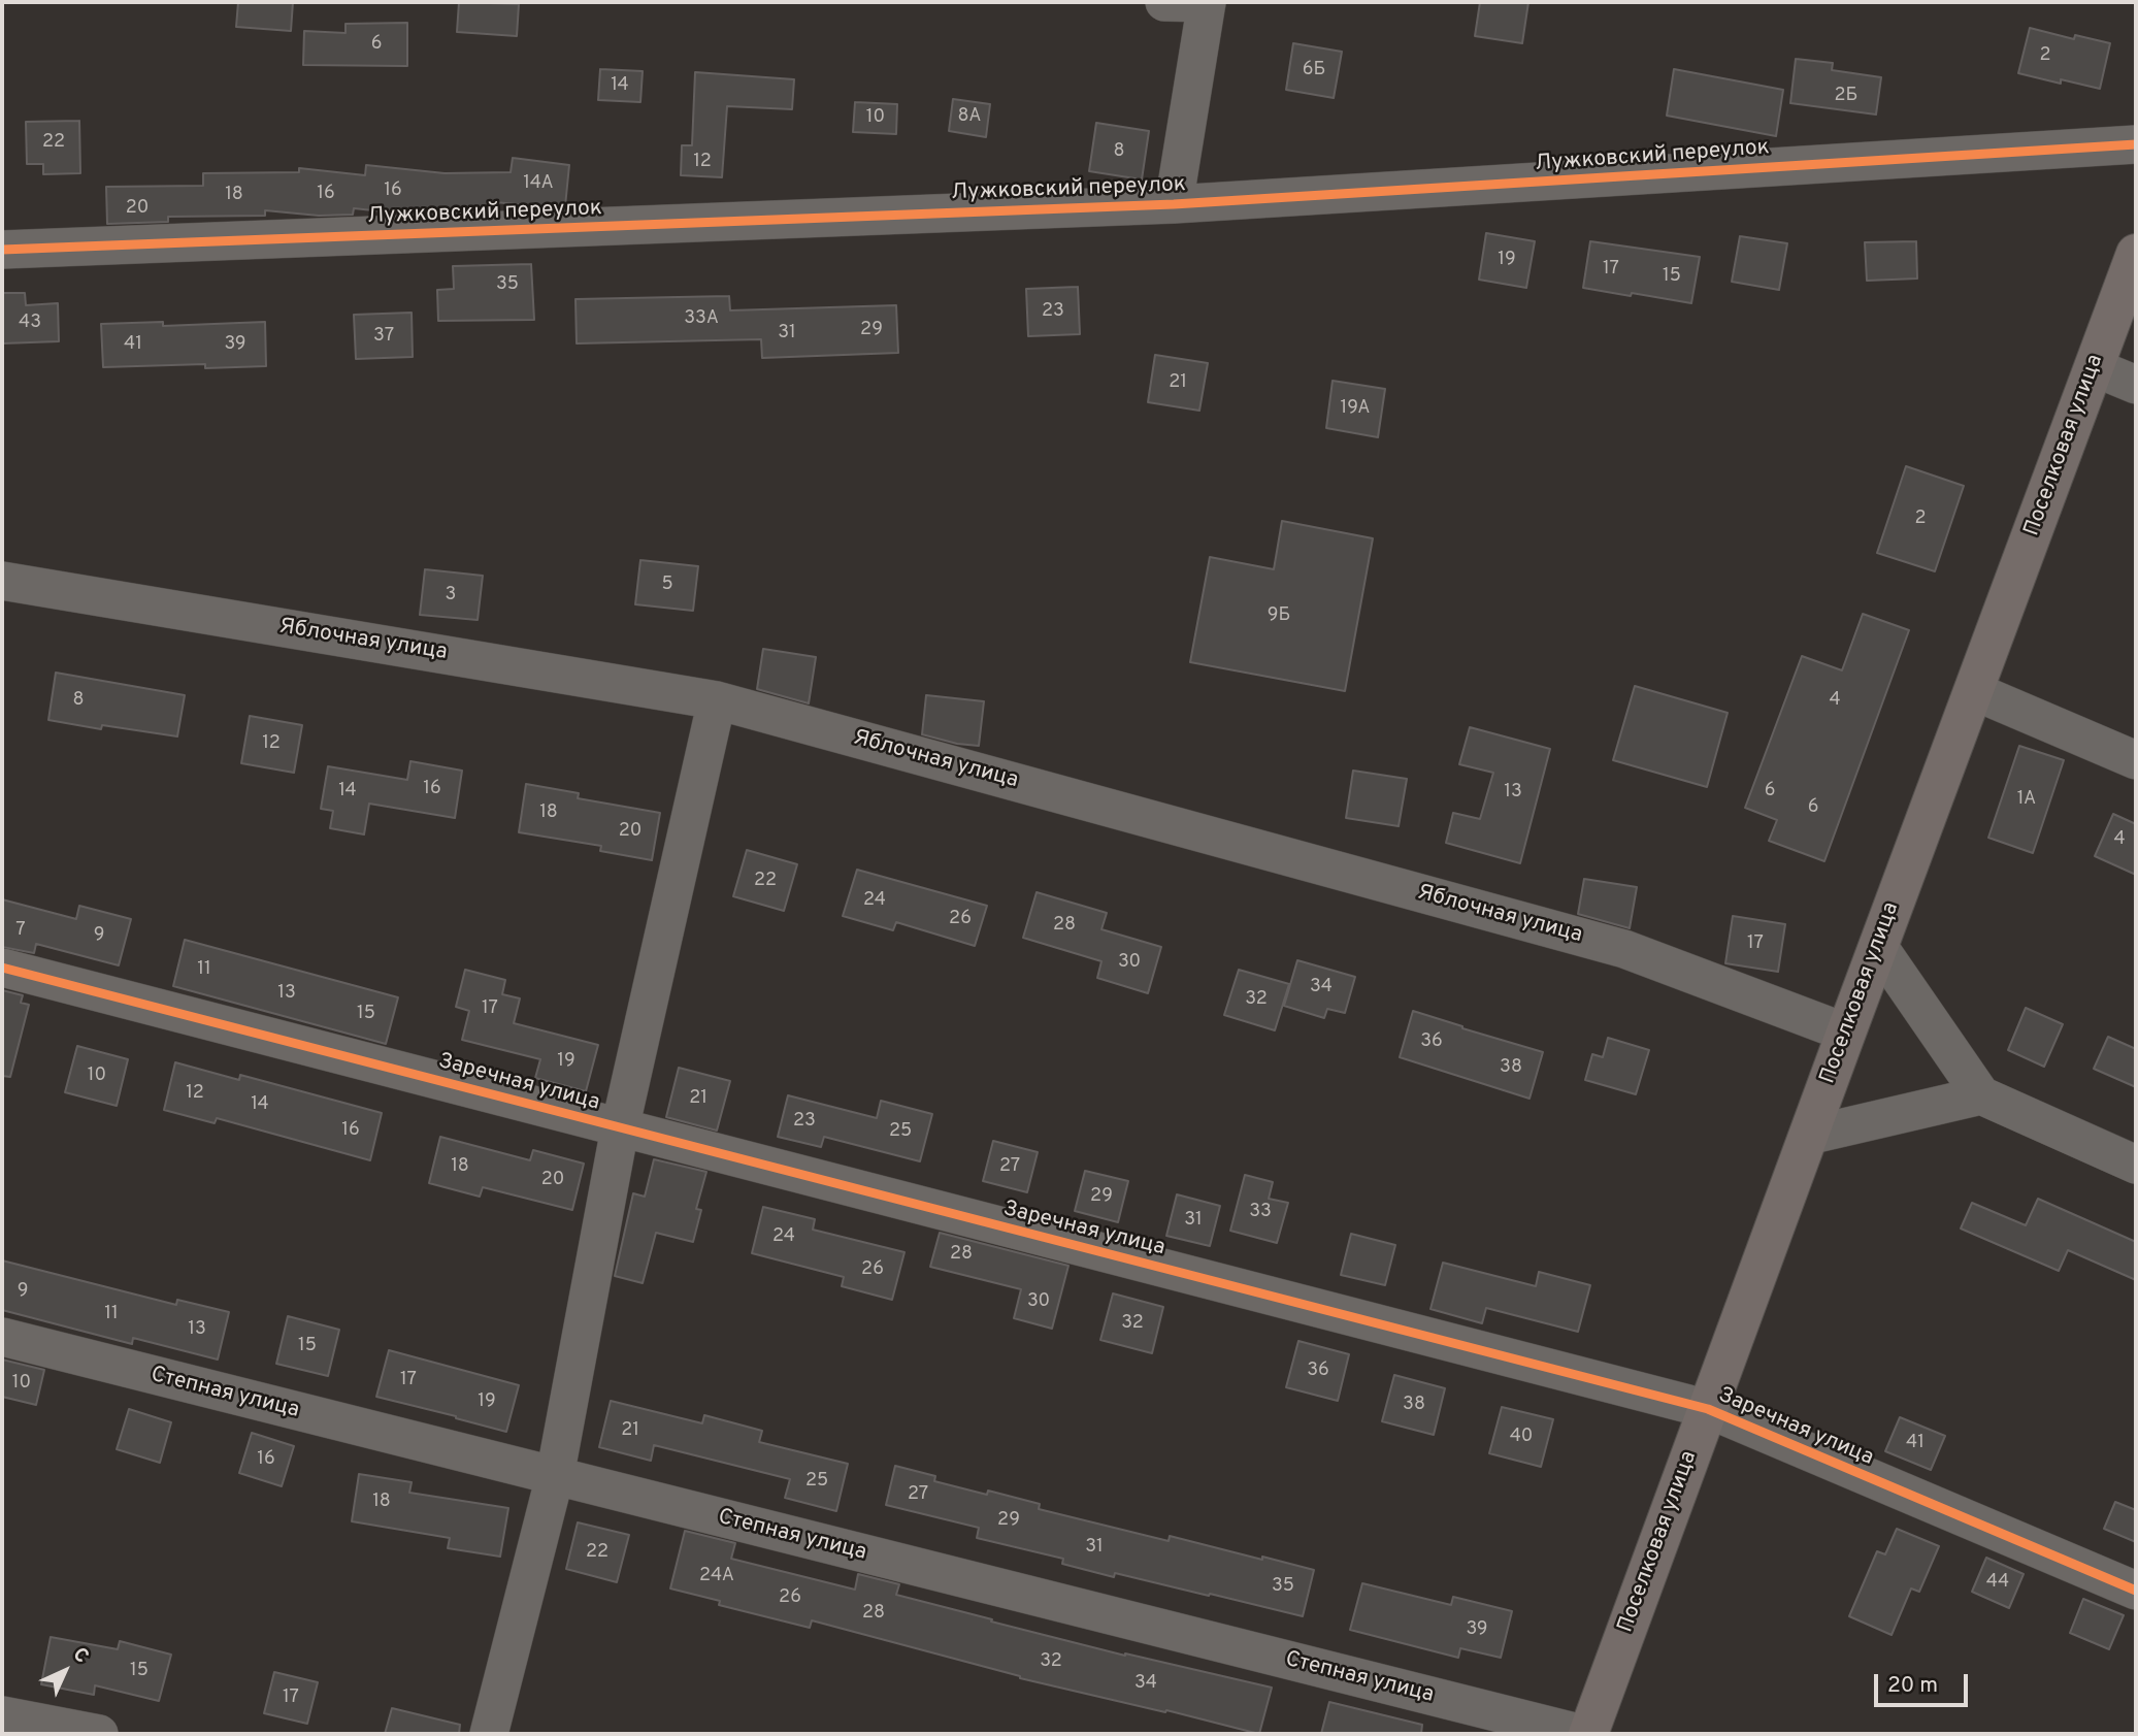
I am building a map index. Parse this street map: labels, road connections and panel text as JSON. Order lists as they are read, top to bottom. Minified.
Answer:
{"streets":{"highway":["Поселковая улица"],"street":["Лужковский переулок","Яблочная улица","Заречная улица","Степная улица"]},"crossings":[["Поселковая улица","Яблочная улица"],["Поселковая улица","Заречная улица"]],"house_numbers":["6","2","6Б","14","2Б","8А","10","22","8","12","14А","16","16","18","20","19","17","15","35","23","33А","43","29","31","37","41","39","21","19А","2","5","3","9Б","8","4","12","16","14","6","13","1А","6","18","20","4","22","24","26","28","7","9","17","30","11","34","13","32","17","15","36","19","38","10","12","21","14","23","16","25","18","27","20","29","33","31","24","28","26","9","30","11","32","13","15","36","17","10","19","38","21","40","41","16","25","27","18","29","31","22","24А","44","35","26","28","39","32","15","34","17"],"scale_bar":"20 m","north":"top right"}
